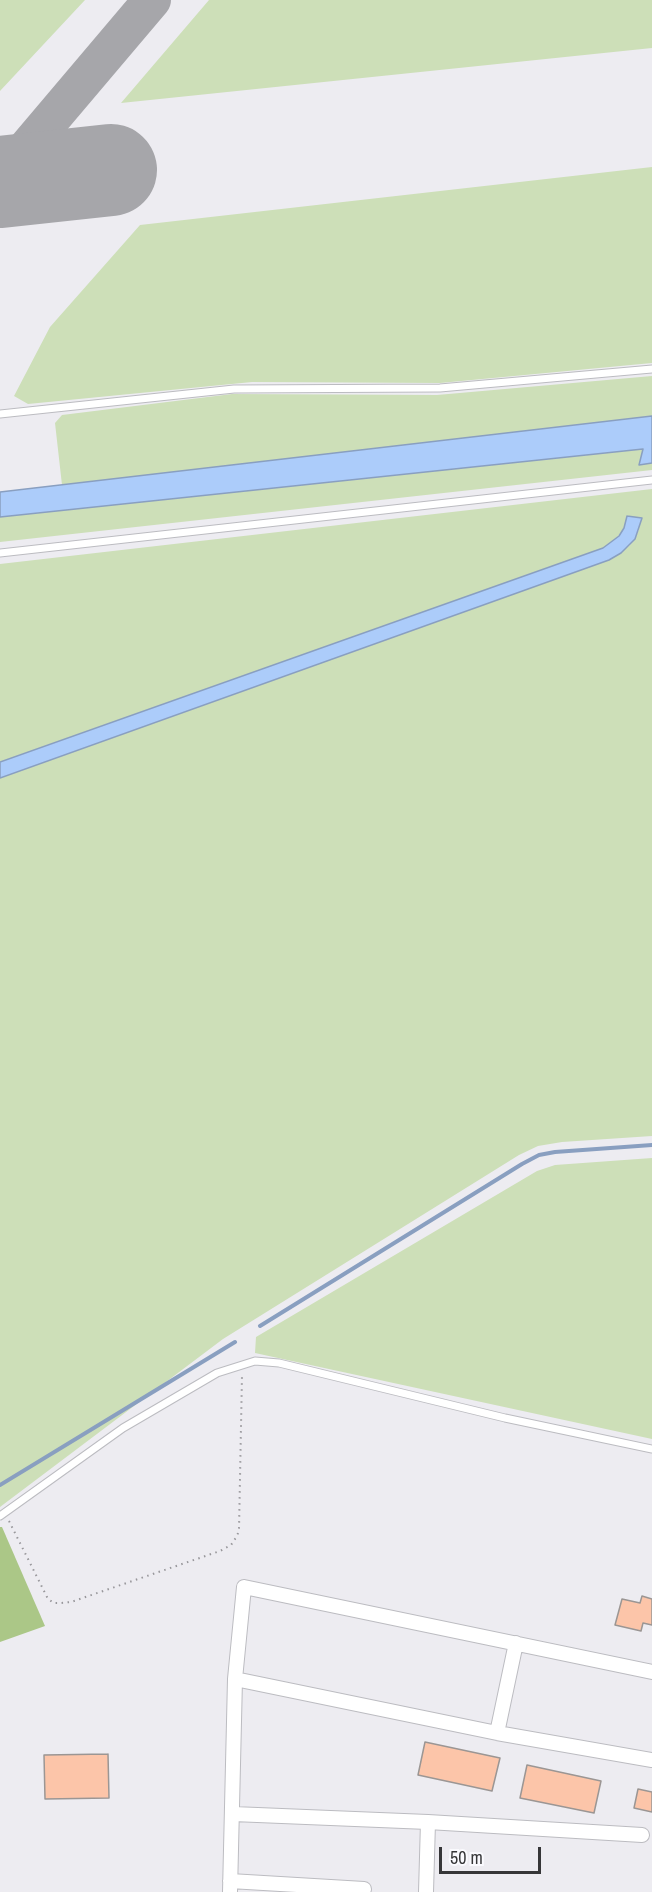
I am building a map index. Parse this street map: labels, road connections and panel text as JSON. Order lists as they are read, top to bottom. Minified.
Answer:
{"scale_bar":"50 m"}
